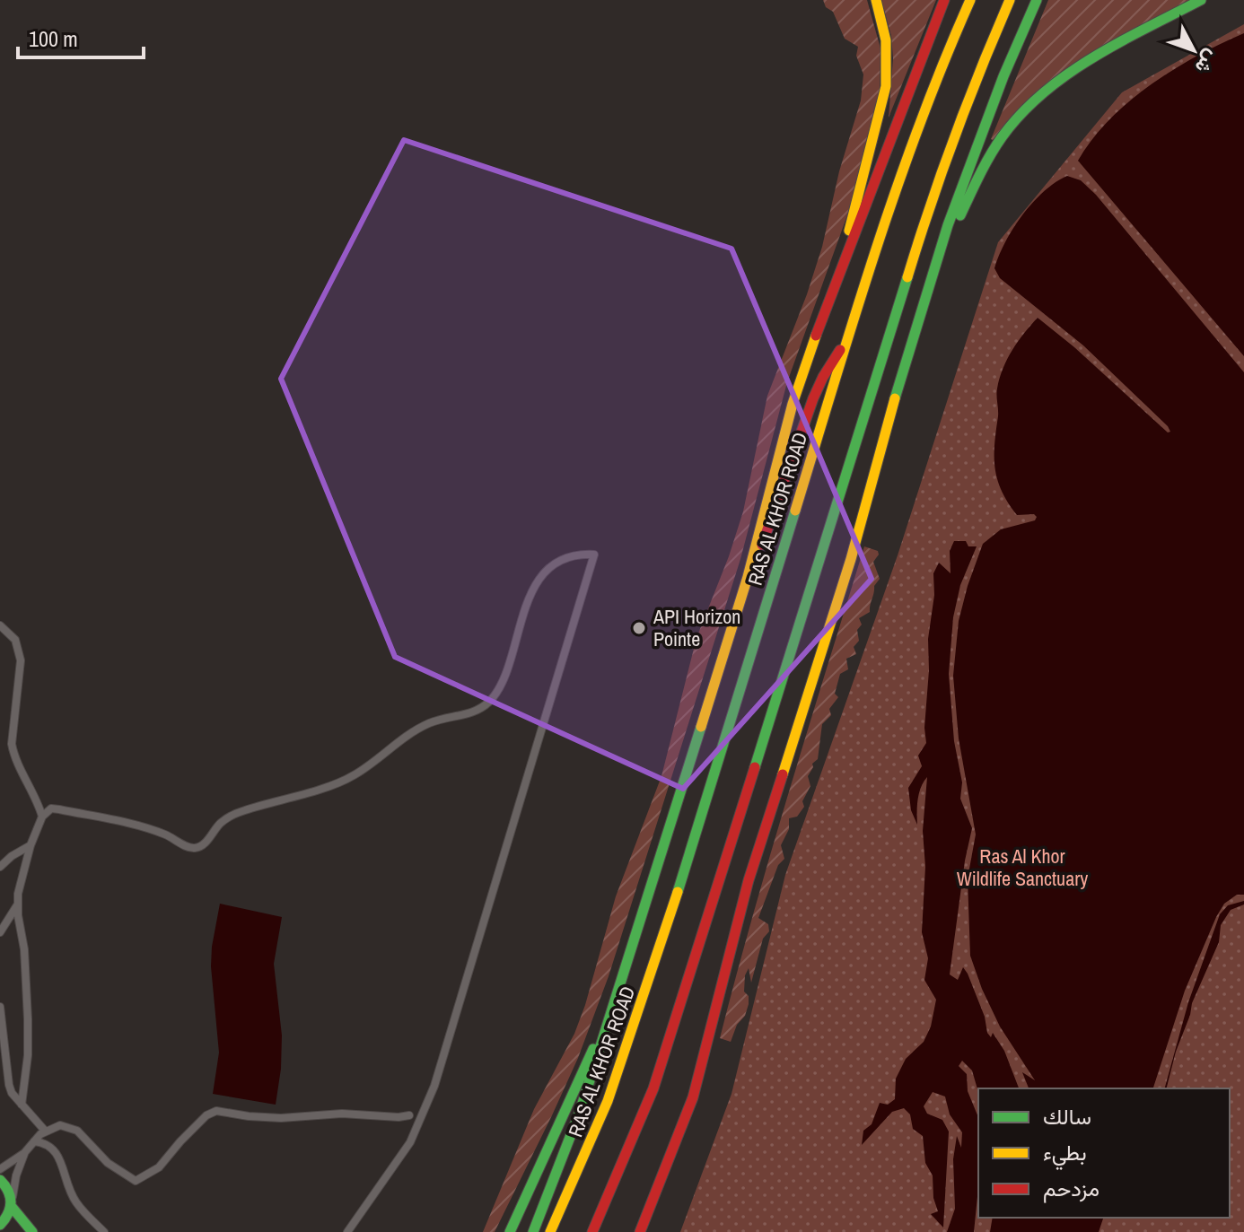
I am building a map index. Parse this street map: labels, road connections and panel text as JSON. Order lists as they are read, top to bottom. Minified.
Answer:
{"streets":{"main road":["RAS AL KHOR ROAD"]},"parks":["Ras Al Khor Wildlife Sanctuary"],"places":["API Horizon Pointe"],"legend":["سالك","بطيء","مزدحم"],"scale_bar":"100 m","north":"bottom right"}
